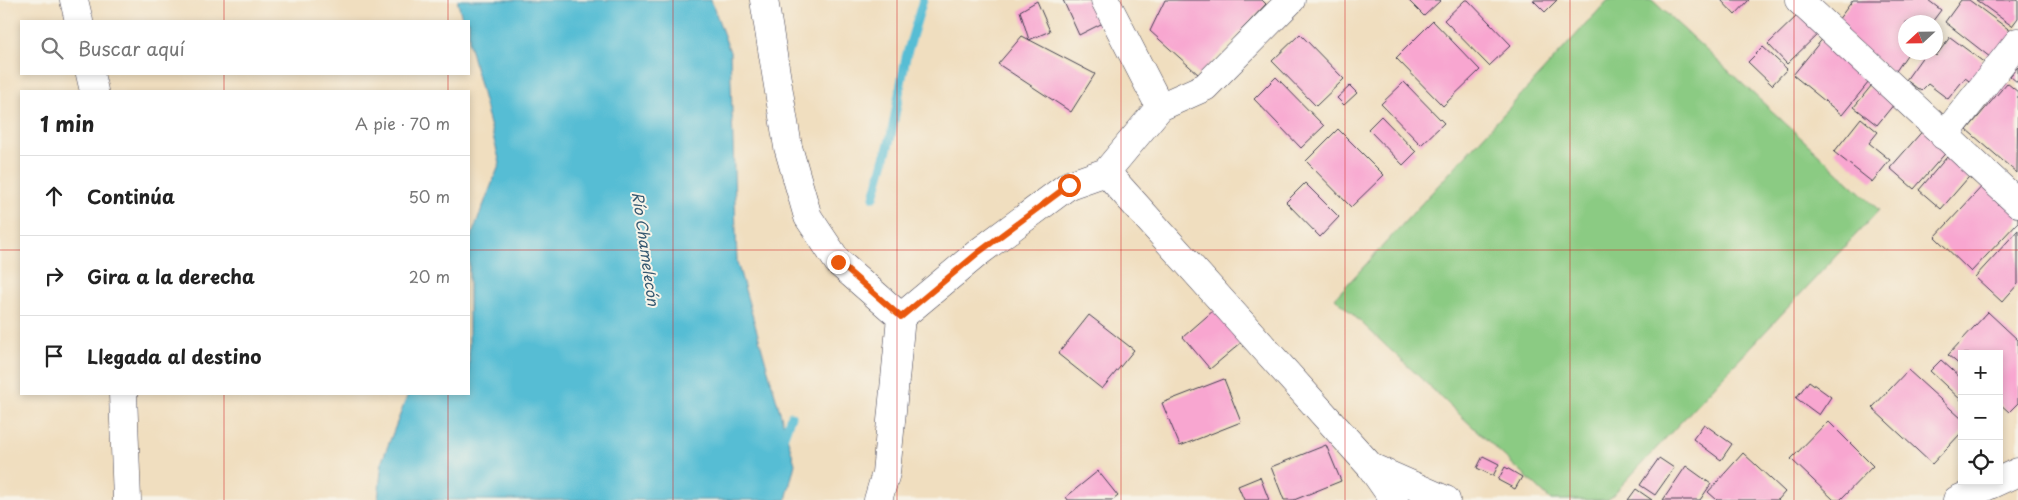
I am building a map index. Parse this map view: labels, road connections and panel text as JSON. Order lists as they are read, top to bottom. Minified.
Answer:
{"water":["Río Chamelecón"],"north":"left","page":{"search":"Buscar aquí","heading":["1 min","A pie · 70 m"],"list":[["Continúa","50 m"],["Gira a la derecha","20 m"],"Llegada al destino"],"map_buttons":["+","−"]}}
